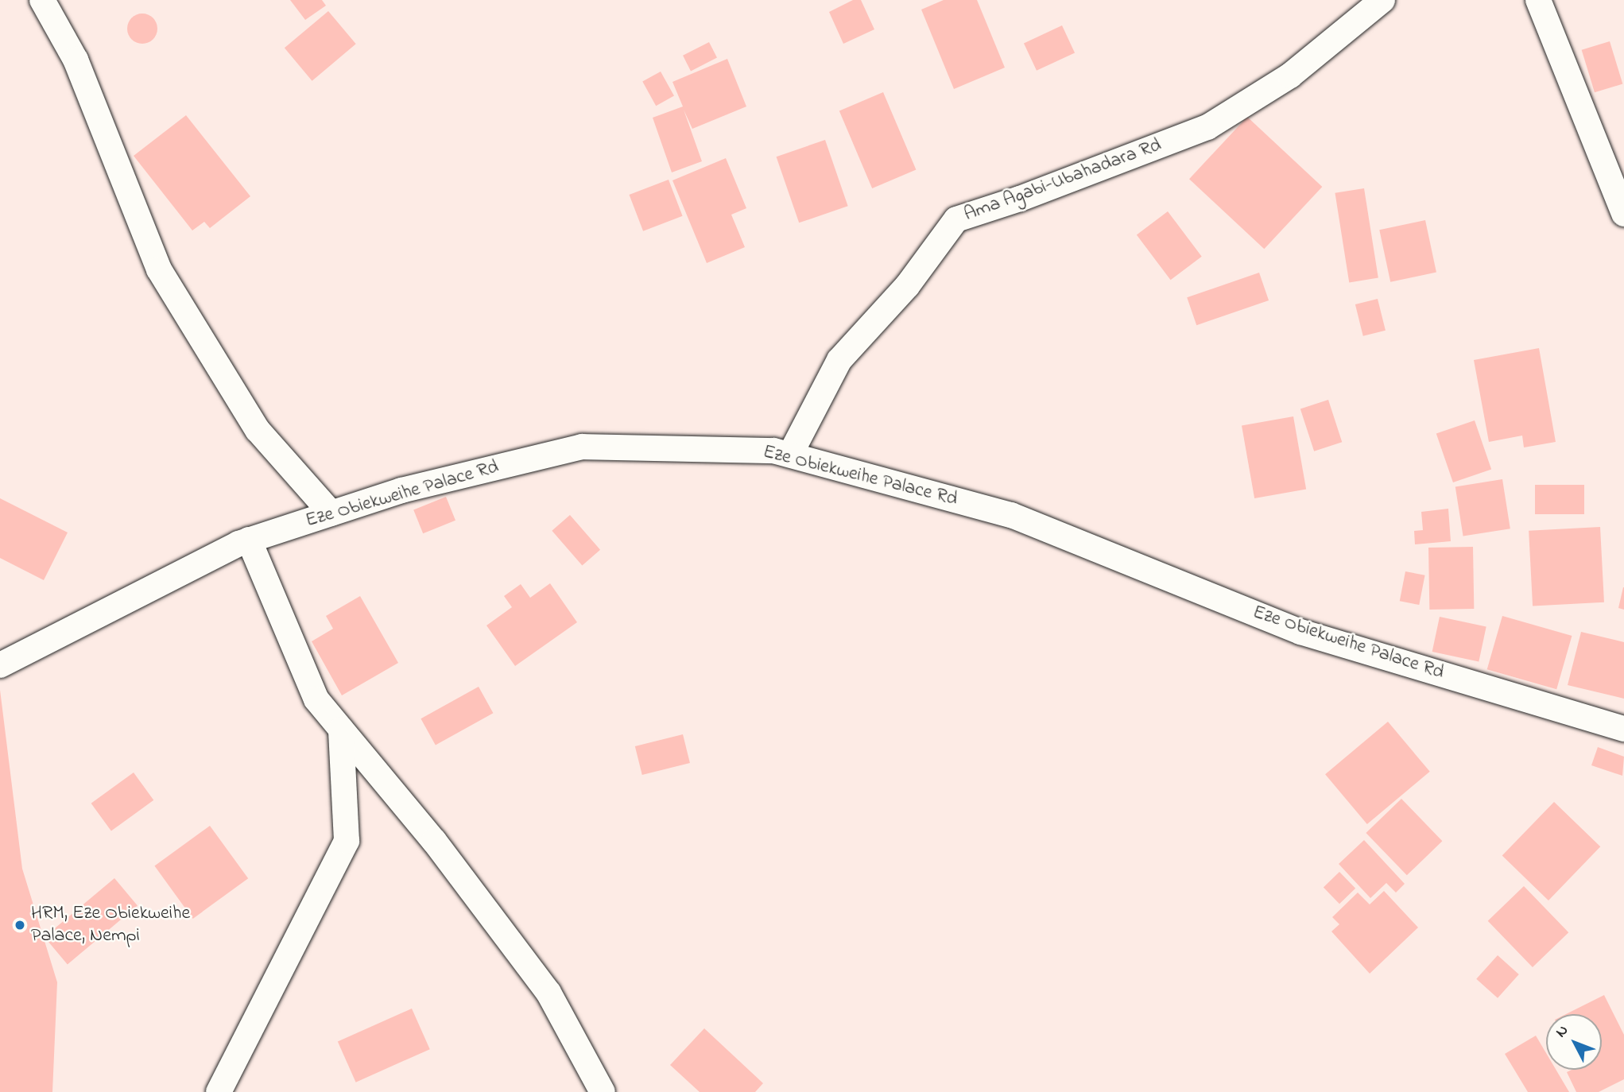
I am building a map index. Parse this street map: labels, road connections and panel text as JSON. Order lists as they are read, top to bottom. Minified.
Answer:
{"streets":{"street":["Ama Agabi-Ubahadara Rd","Eze Obiekweihe Palace Rd"]},"crossings":[["Ama Agabi-Ubahadara Rd","Eze Obiekweihe Palace Rd"]],"places":["HRM, Eze Obiekweihe Palace, Nempi"],"north":"top left"}
